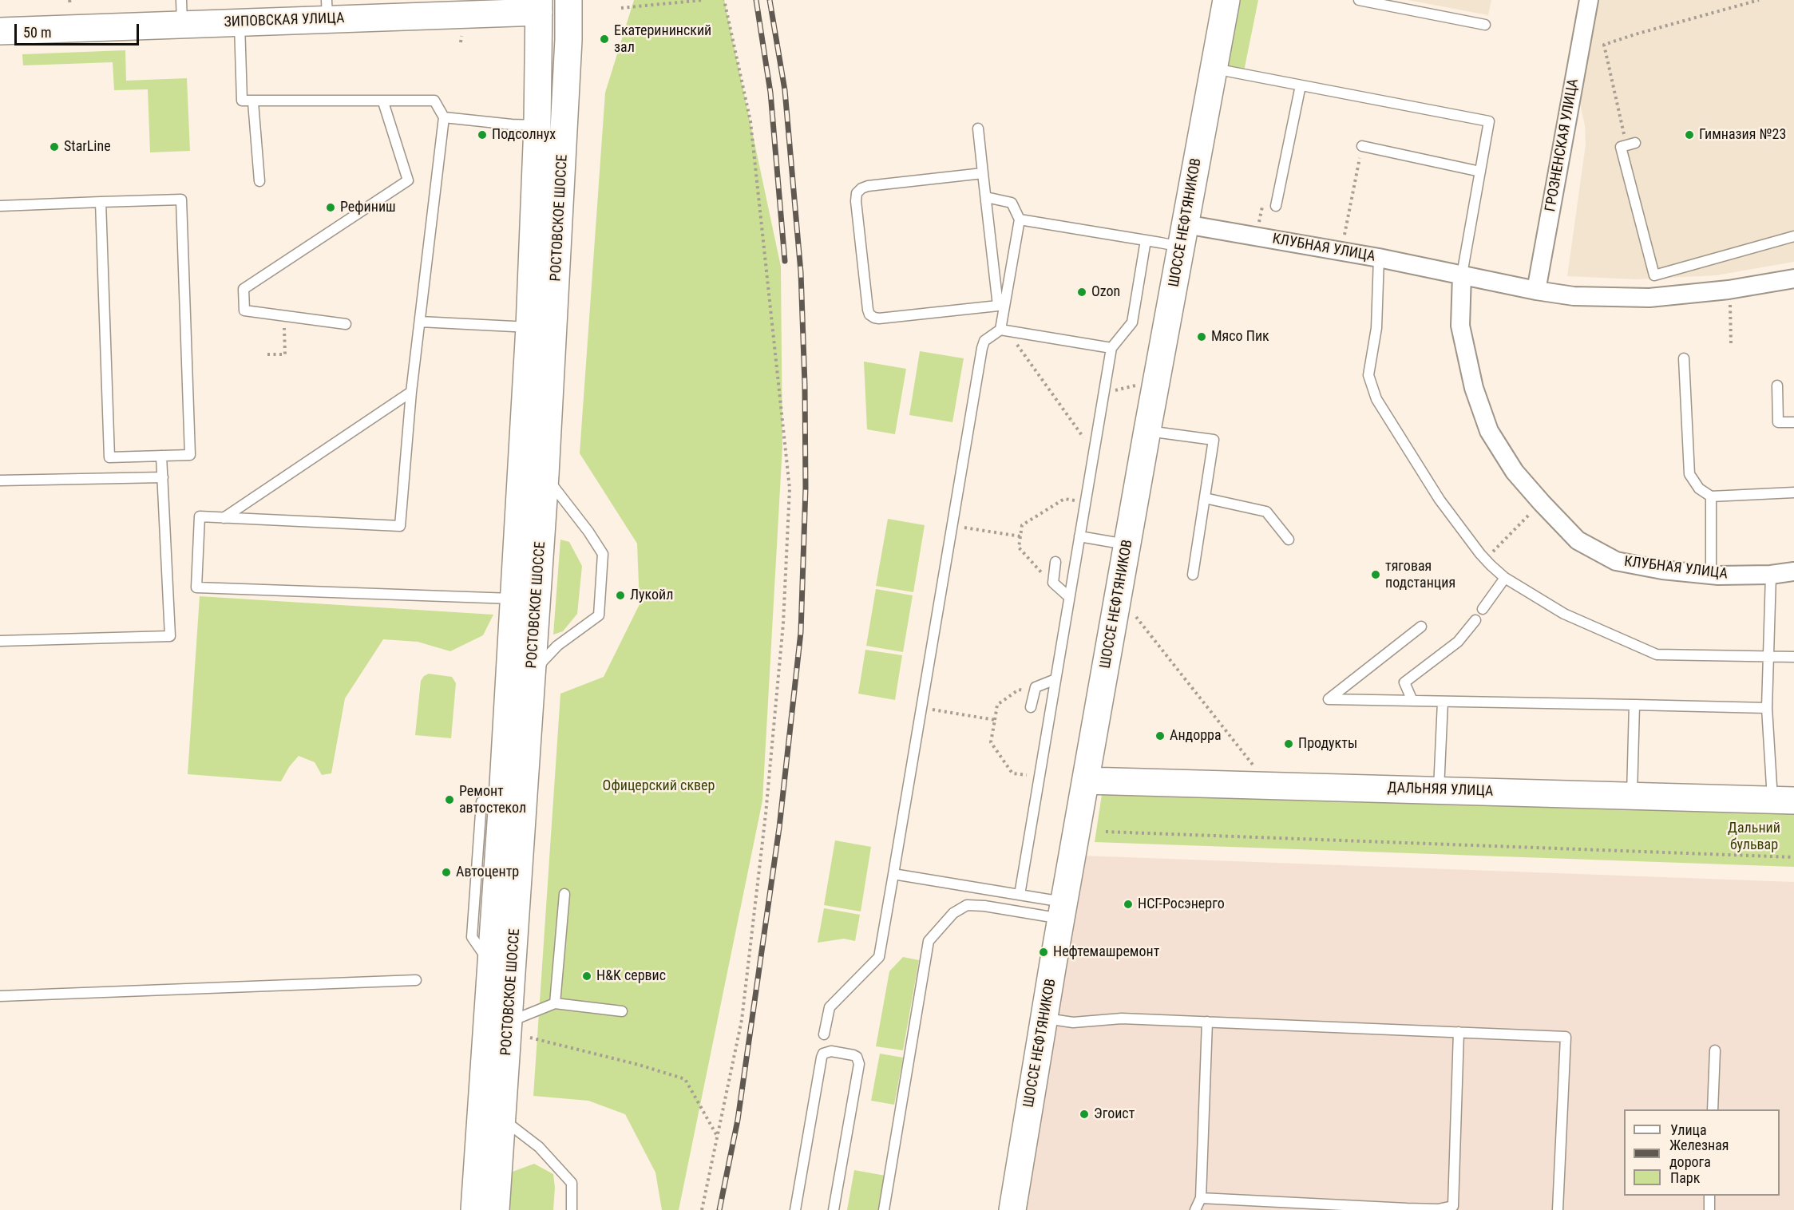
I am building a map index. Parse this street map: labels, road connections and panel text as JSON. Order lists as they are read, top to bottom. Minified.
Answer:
{"streets":{"main road":["ЗИПОВСКАЯ УЛИЦА","РОСТОВСКОЕ ШОССЕ","ШОССЕ НЕФТЯНИКОВ","ДАЛЬНЯЯ УЛИЦА"],"street":["ГРОЗНЕНСКАЯ УЛИЦА","КЛУБНАЯ УЛИЦА"]},"crossings":[["ЗИПОВСКАЯ УЛИЦА","РОСТОВСКОЕ ШОССЕ"],["ГРОЗНЕНСКАЯ УЛИЦА","КЛУБНАЯ УЛИЦА"],["ШОССЕ НЕФТЯНИКОВ","КЛУБНАЯ УЛИЦА"],["ШОССЕ НЕФТЯНИКОВ","ДАЛЬНЯЯ УЛИЦА"]],"parks":["Офицерский сквер","Дальний бульвар"],"places":["Екатерининский зал","Подсолнух","Гимназия №23","StarLine","Рефиниш","Ozon","Мясо Пик","тяговая подстанция","Лукойл","Андорра","Продукты","Ремонт автостекол","Автоцентр","НСГ-Росэнерго","Нефтемашремонт","H&K сервис","Эгоист"],"legend":["Улица","Железная дорога","Парк"],"scale_bar":"50 m"}
